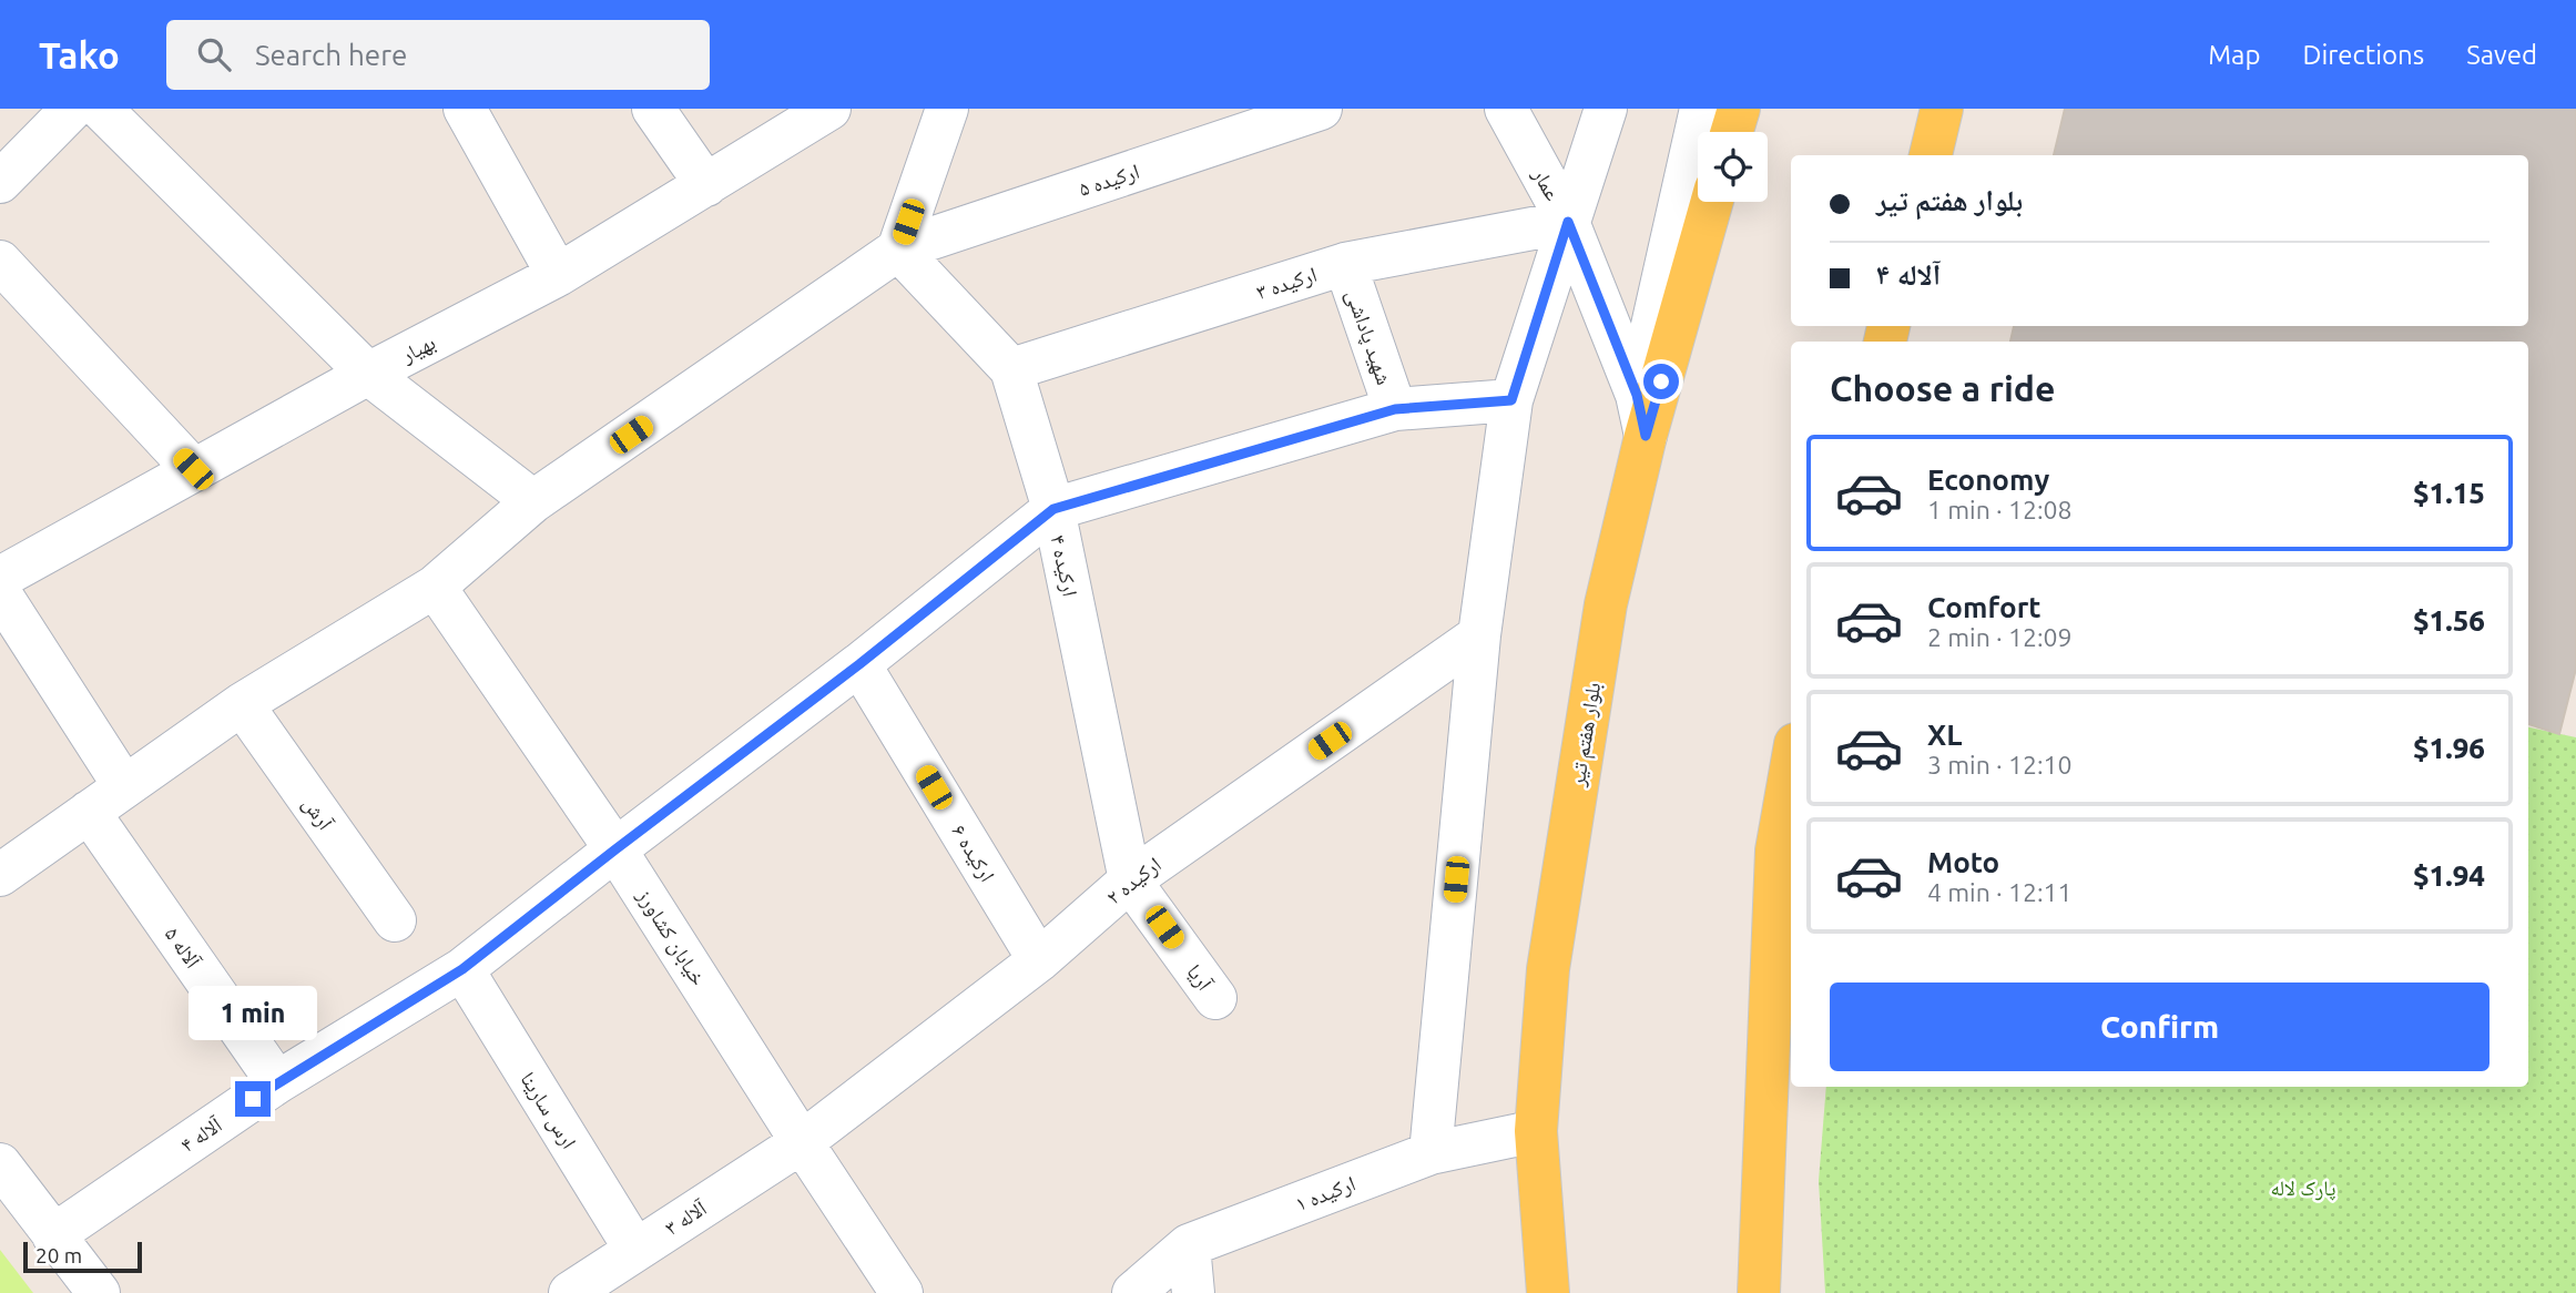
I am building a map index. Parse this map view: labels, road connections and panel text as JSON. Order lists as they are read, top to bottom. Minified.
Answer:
{"streets":{"main road":["بلوار هفتم تیر"],"street":["ارکیده ۵","عمار","ارکیده ۳","شهید پاداشی","بهیار","ارکیده ۴","آرش","ارکیده ۶","ارکیده ۲","خیابان کشاورز","آلاله ۵","آریا","ارس سارینا","آلاله ۴","ارکیده ۱","آلاله ۳"]},"crossings":[["ارکیده ۵","ارکیده ۴"],["ارکیده ۵","آرش"],["ارکیده ۵","خیابان کشاورز"],["ارکیده ۵","آلاله ۵"],["عمار","ارکیده ۳"],["عمار","بلوار هفتم تیر"],["ارکیده ۳","شهید پاداشی"],["ارکیده ۳","ارکیده ۴"],["ارکیده ۴","ارکیده ۲"],["ارکیده ۴","آریا"],["ارکیده ۴","آلاله ۴"],["بلوار هفتم تیر","ارکیده ۱"],["ارکیده ۶","ارکیده ۲"],["ارکیده ۶","آلاله ۴"],["ارکیده ۲","خیابان کشاورز"],["ارکیده ۲","آریا"],["ارکیده ۲","آلاله ۳"],["خیابان کشاورز","آلاله ۴"],["خیابان کشاورز","آلاله ۳"],["آلاله ۵","آلاله ۴"],["ارس سارینا","آلاله ۴"],["ارس سارینا","آلاله ۳"]],"parks":["پارک لاله"],"scale_bar":"20 m","page":{"header":"Tako","search":"Search here","nav":["Map","Directions","Saved"],"banner":["بلوار هفتم تیر","آلاله ۴"],"heading":"Choose a ride","list":[{"name":"Economy","note":"1 min · 12:08","value":"$1.15"},{"name":"Comfort","note":"2 min · 12:09","value":"$1.56"},{"name":"XL","note":"3 min · 12:10","value":"$1.96"},{"name":"Moto","note":"4 min · 12:11","value":"$1.94"}],"buttons":"Confirm","bubble":"1 min","scale":"20 m"}}
